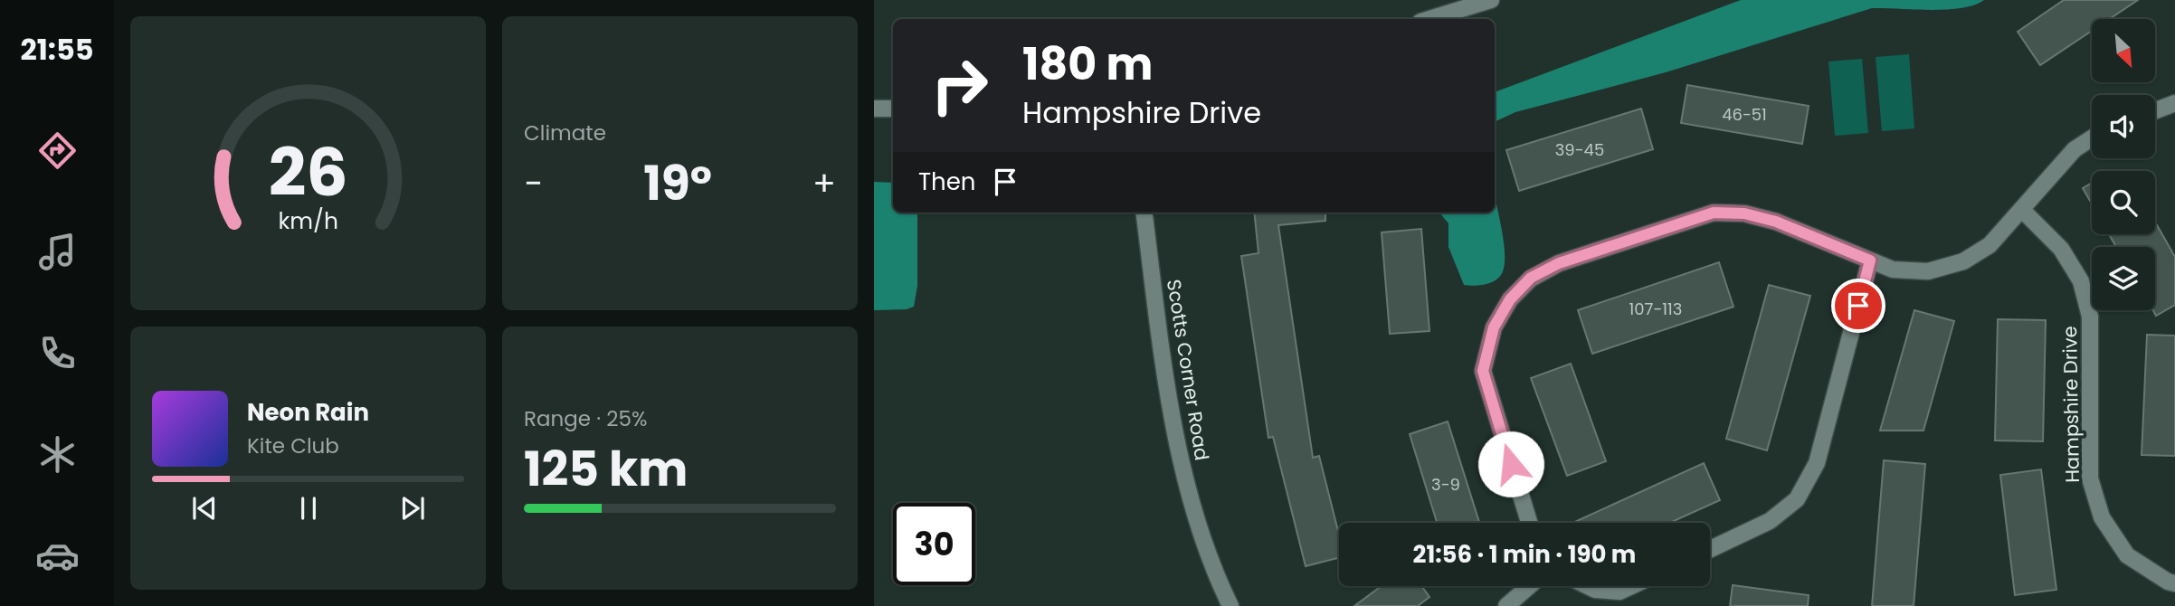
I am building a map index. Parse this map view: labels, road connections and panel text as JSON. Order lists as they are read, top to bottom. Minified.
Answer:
{"streets":{"street":["Scotts Corner Road","Hampshire Drive"]},"house_numbers":["46-51","39-45","107-113","3-9"],"north":"bottom right","page":{"tabs":"21:55","tile":["Climate",["Range · 25%","125 km"]],"turn":["180 m","Hampshire Drive"],"then":"Then","heat":["−","19°","+"],"song":["Neon Rain","Kite Club"],"limit":"30","trip":"21:56 · 1 min · 190 m","gauge":["26","km/h"]}}
